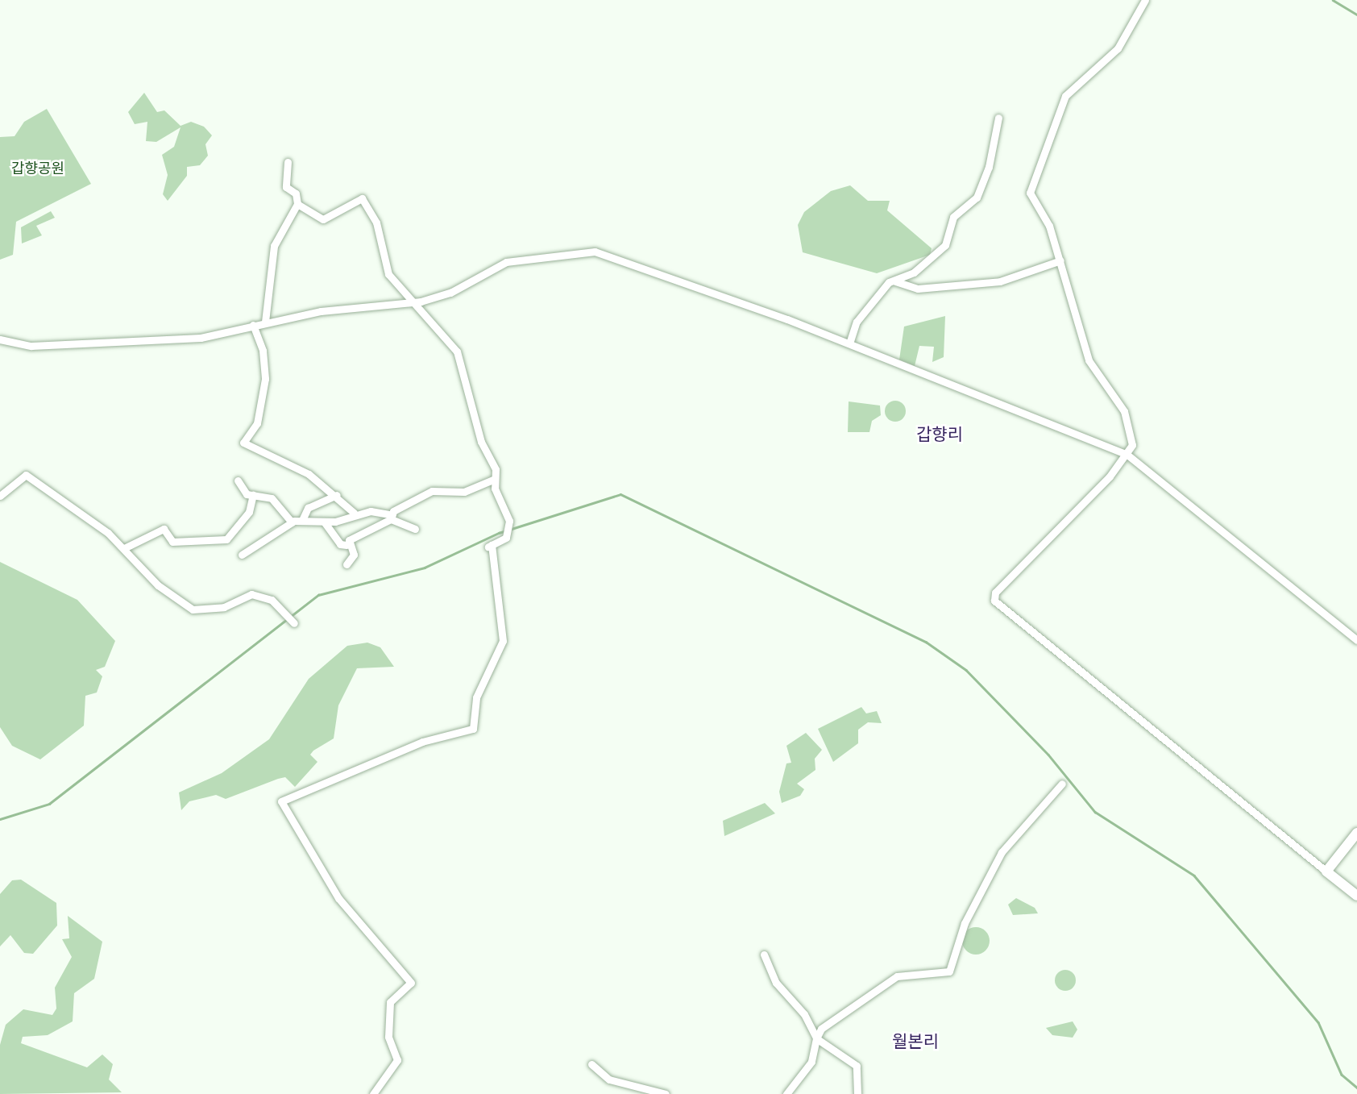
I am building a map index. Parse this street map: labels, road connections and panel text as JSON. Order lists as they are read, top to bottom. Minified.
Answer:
{"districts":["갑향리","월본리"],"parks":["갑향공원"]}
